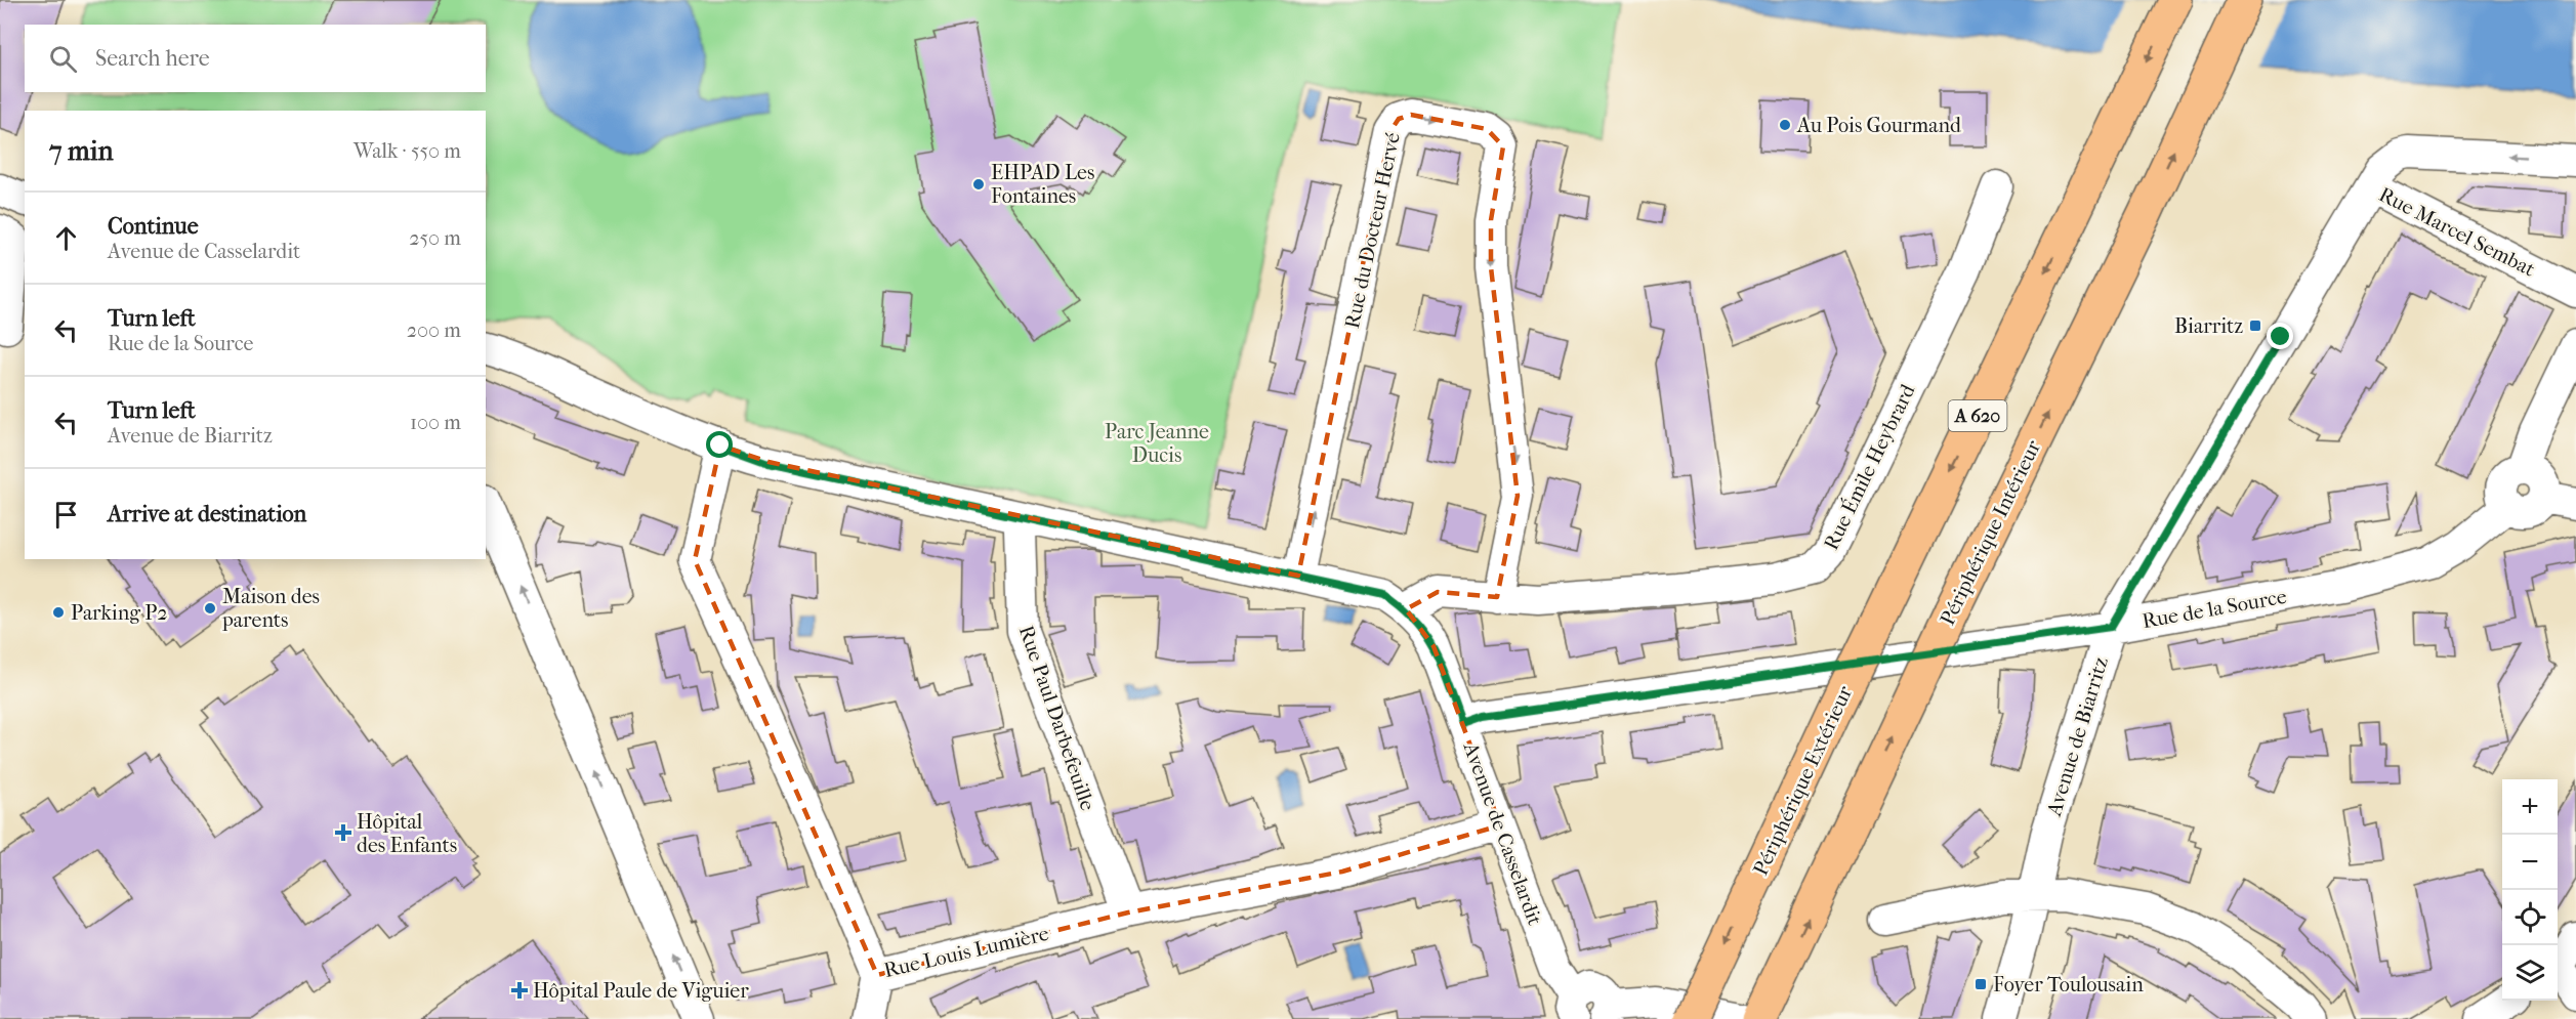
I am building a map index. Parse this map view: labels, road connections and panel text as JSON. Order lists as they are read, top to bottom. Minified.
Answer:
{"streets":{"highway":["A 620","Périphérique Intérieur","Périphérique Extérieur"],"street":["Rue du Docteur Hervé","Rue Marcel Sembat","Rue Émile Heybrard","Rue de la Source","Rue Paul Darbefeuille","Avenue de Biarritz","Avenue de Casselardit","Rue Louis Lumière"]},"crossings":[["Rue du Docteur Hervé","Rue Émile Heybrard"],["Rue du Docteur Hervé","Avenue de Casselardit"],["Rue Marcel Sembat","Avenue de Biarritz"],["Rue Émile Heybrard","Avenue de Casselardit"],["Rue de la Source","Avenue de Biarritz"],["Rue de la Source","Avenue de Casselardit"],["Rue Paul Darbefeuille","Avenue de Casselardit"],["Rue Paul Darbefeuille","Rue Louis Lumière"],["Avenue de Casselardit","Rue Louis Lumière"]],"one_way":["Périphérique Intérieur","Périphérique Extérieur"],"parks":["Parc Jeanne Ducis"],"places":{"other":["Au Pois Gourmand","EHPAD Les Fontaines","Maison des parents","Parking P2"],"transit":["Biarritz","Foyer Toulousain"],"health":["Hôpital des Enfants","Hôpital Paule de Viguier"]},"page":{"search":"Search here","heading":["7 min","Walk · 550 m"],"list":[["Continue","Avenue de Casselardit","250 m"],["Turn left","Rue de la Source","200 m"],["Turn left","Avenue de Biarritz","100 m"],"Arrive at destination"],"map_buttons":["+","−"]}}
